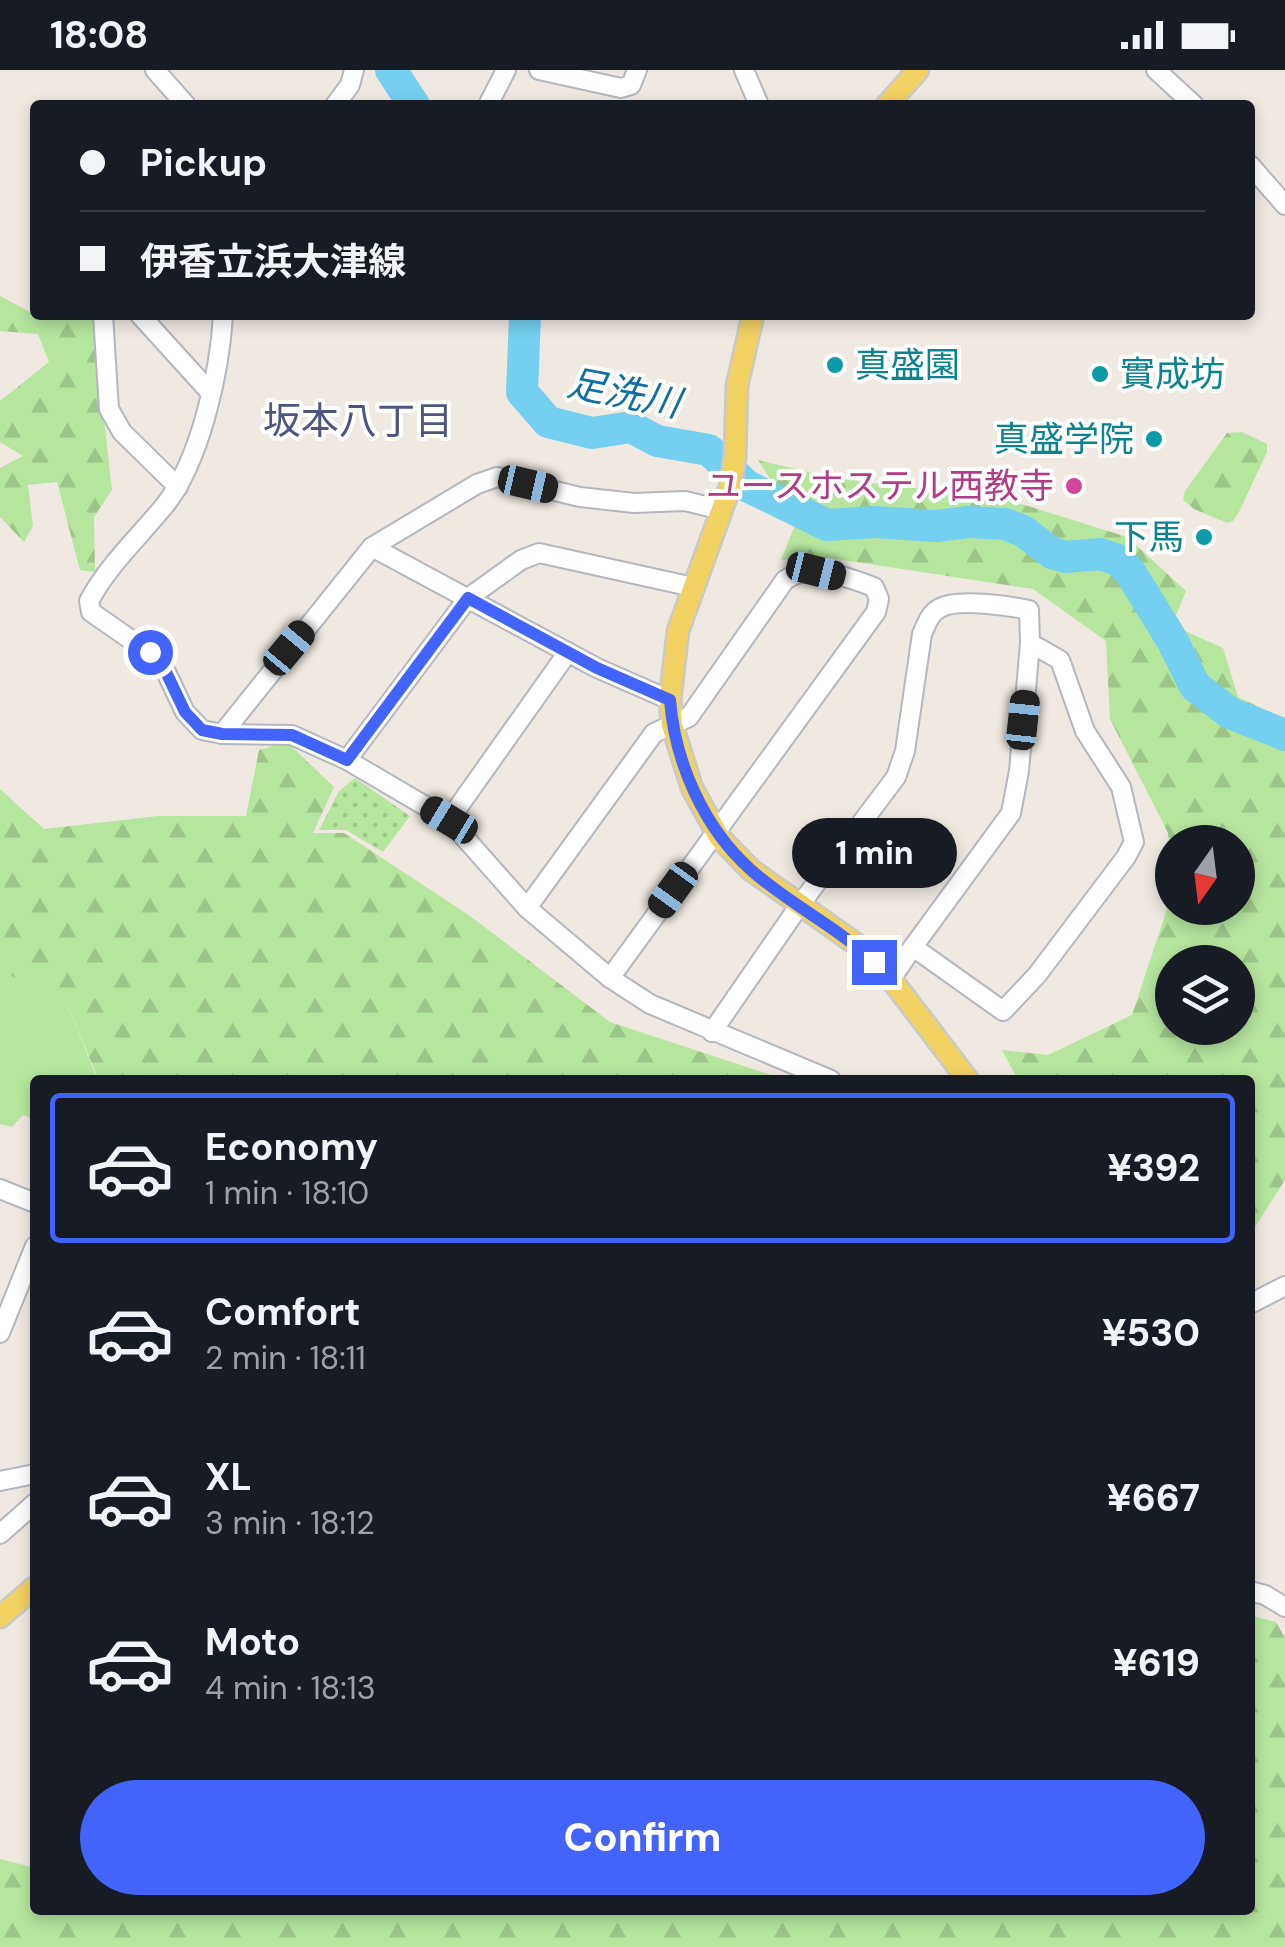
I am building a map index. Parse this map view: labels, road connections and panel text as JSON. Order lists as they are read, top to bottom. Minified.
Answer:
{"districts":["坂本八丁目"],"water":["足洗川"],"places":["真盛園","實成坊","真盛学院","ユースホステル西教寺","下馬"],"north":"bottom","page":{"status":"18:08","banner":["Pickup","伊香立浜大津線"],"bubble":"1 min","list":[{"name":"Economy","note":"1 min · 18:10","value":"¥392"},{"name":"Comfort","note":"2 min · 18:11","value":"¥530"},{"name":"XL","note":"3 min · 18:12","value":"¥667"},{"name":"Moto","note":"4 min · 18:13","value":"¥619"}],"buttons":"Confirm"}}
